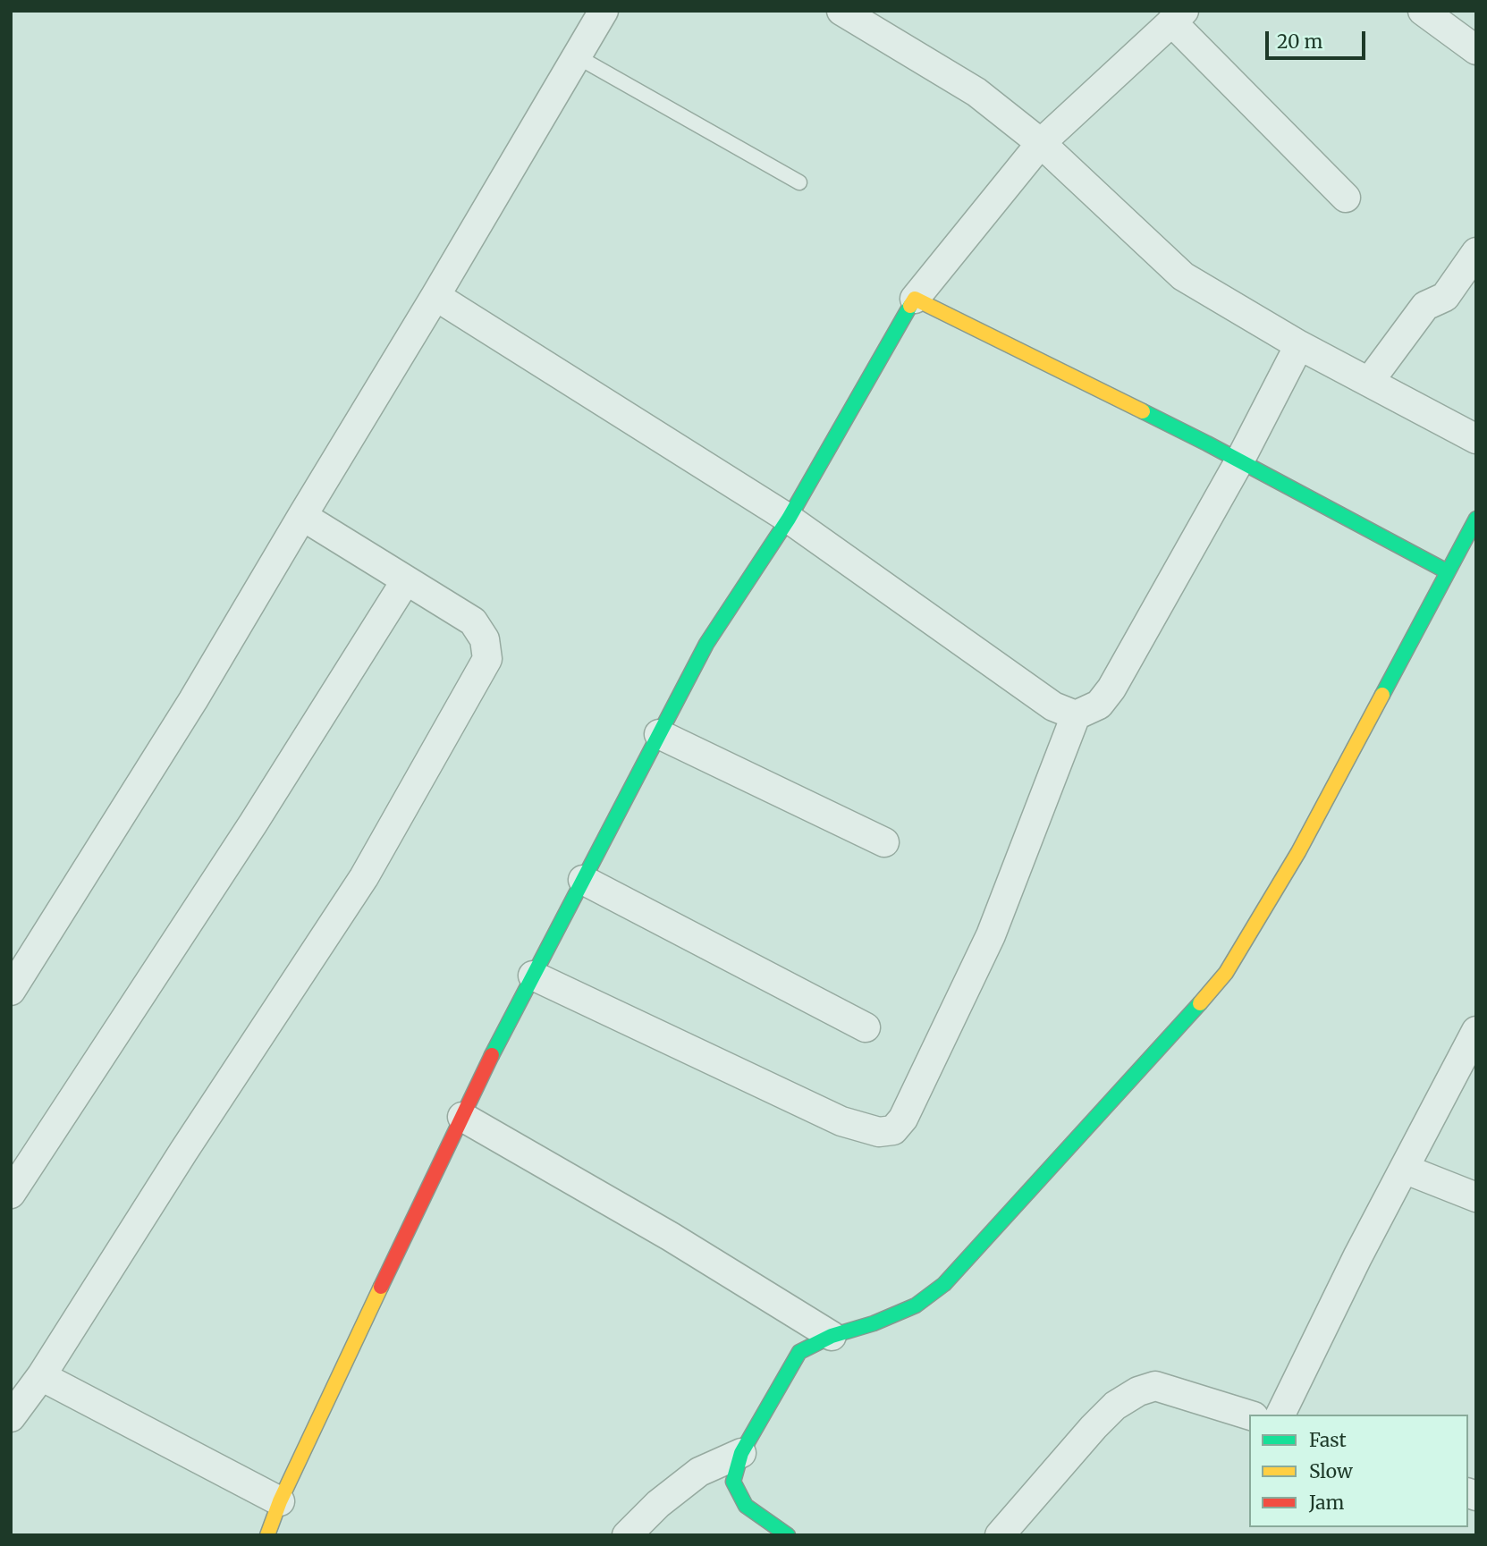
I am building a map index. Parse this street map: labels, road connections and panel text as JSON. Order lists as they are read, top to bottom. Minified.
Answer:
{"legend":["Fast","Slow","Jam"],"scale_bar":"20 m"}
